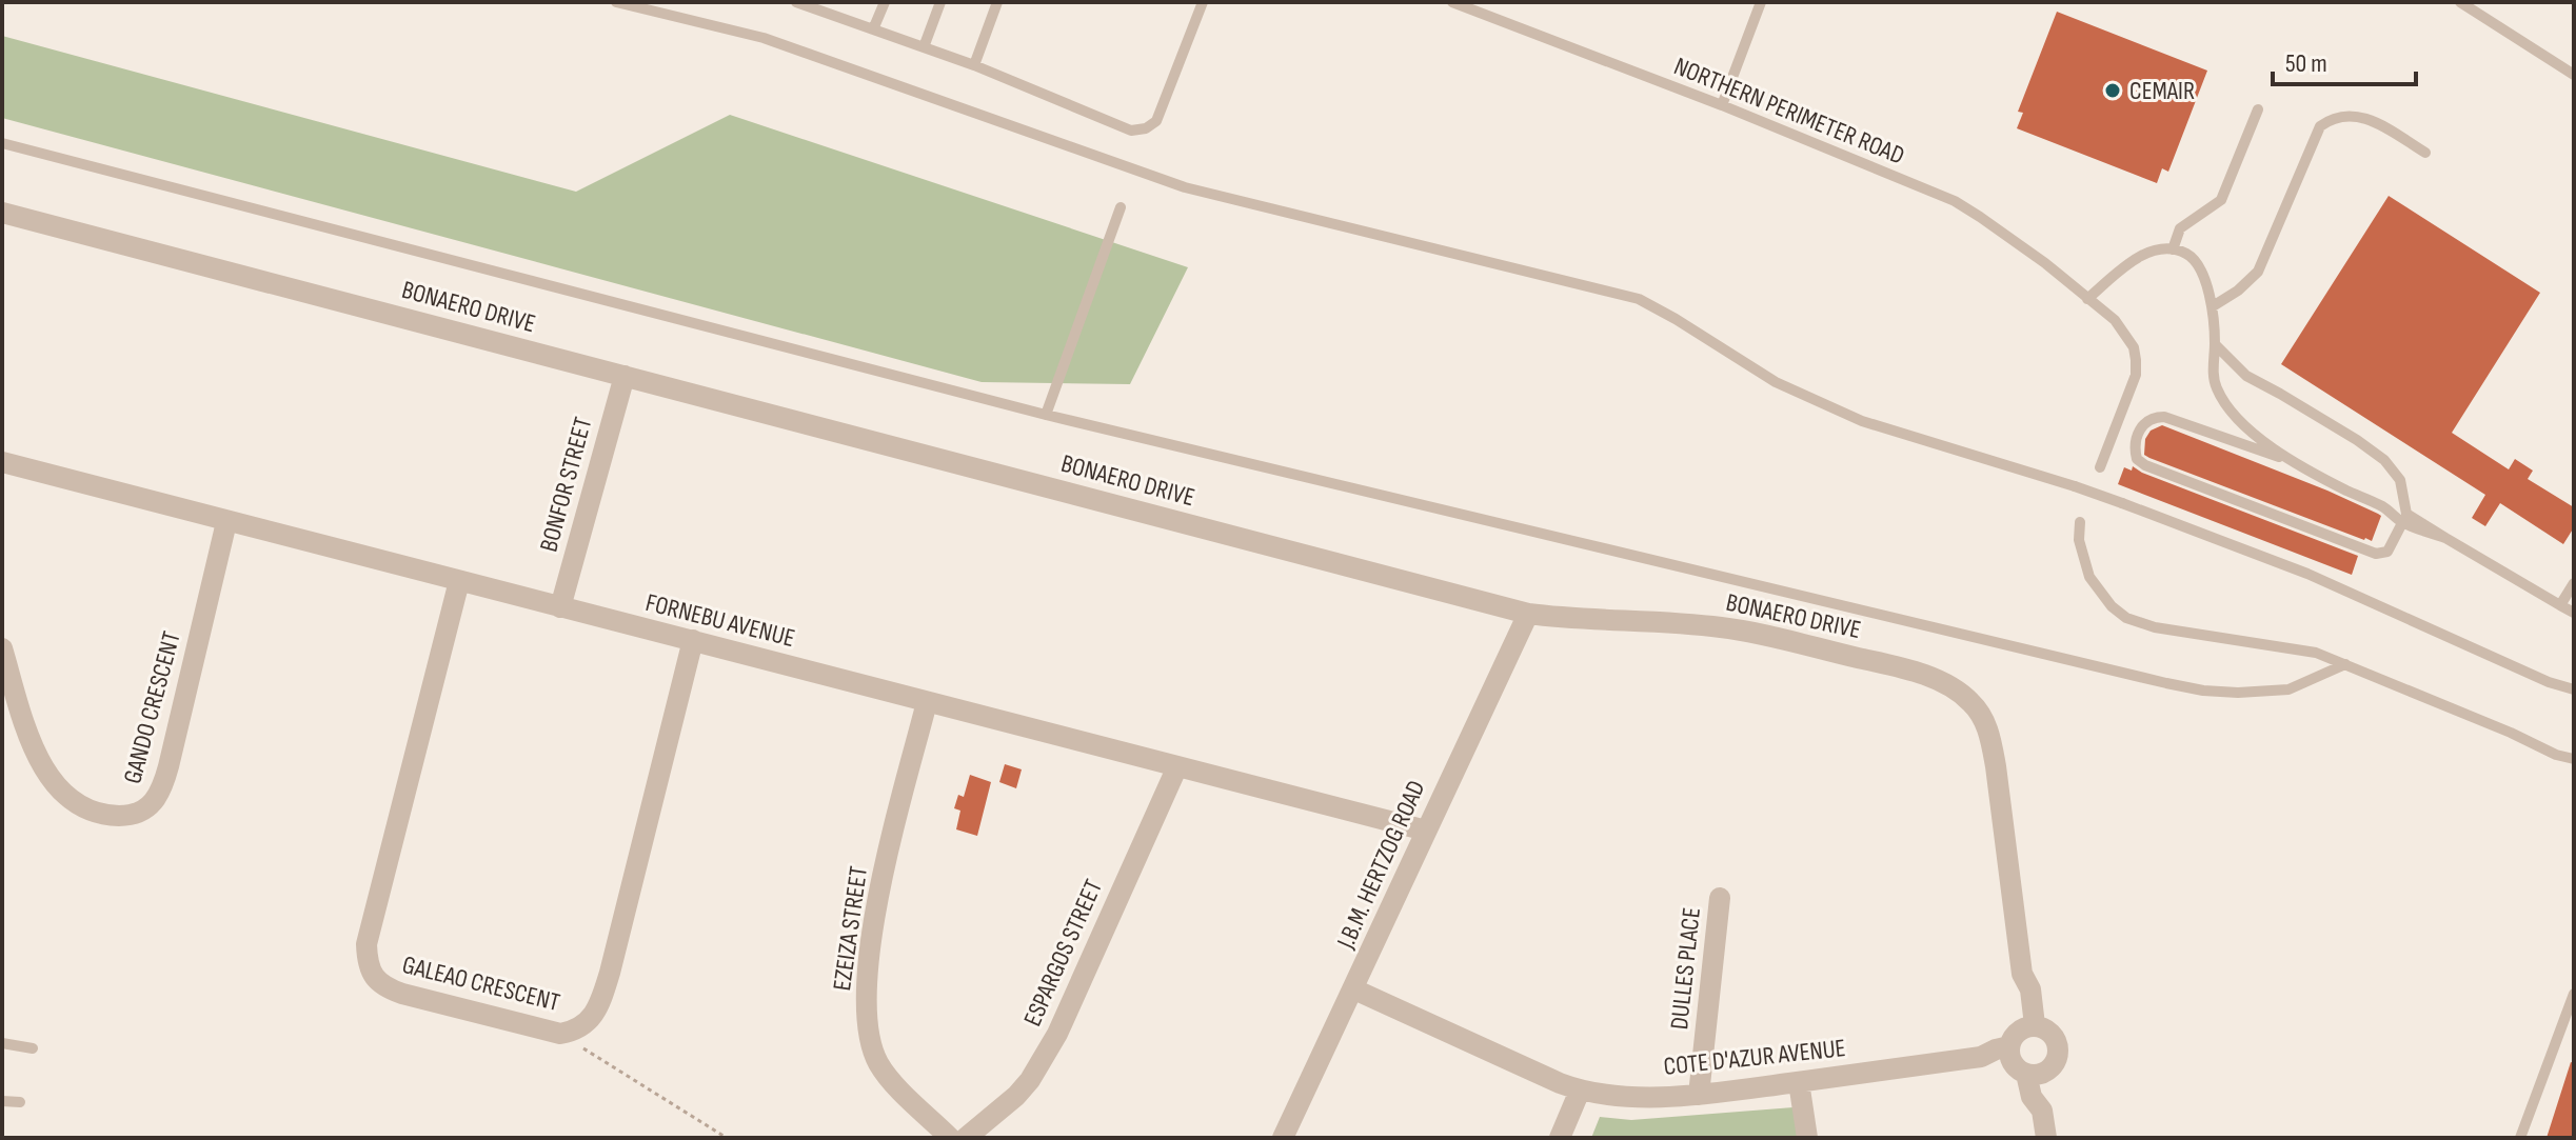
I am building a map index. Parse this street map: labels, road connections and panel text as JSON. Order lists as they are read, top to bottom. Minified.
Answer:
{"streets":{"street":["BONAERO DRIVE","BONFOR STREET","FORNEBU AVENUE","GANDO CRESCENT","J.B.M. HERTZOG ROAD","EZEIZA STREET","ESPARGOS STREET","DULLES PLACE","GALEAO CRESCENT","COTE D'AZUR AVENUE"],"lane":["NORTHERN PERIMETER ROAD"]},"crossings":[["BONAERO DRIVE","BONFOR STREET"],["BONAERO DRIVE","J.B.M. HERTZOG ROAD"],["BONAERO DRIVE","COTE D'AZUR AVENUE"],["BONFOR STREET","FORNEBU AVENUE"],["FORNEBU AVENUE","GANDO CRESCENT"],["FORNEBU AVENUE","J.B.M. HERTZOG ROAD"],["FORNEBU AVENUE","EZEIZA STREET"],["FORNEBU AVENUE","ESPARGOS STREET"],["FORNEBU AVENUE","GALEAO CRESCENT"],["J.B.M. HERTZOG ROAD","COTE D'AZUR AVENUE"],["DULLES PLACE","COTE D'AZUR AVENUE"]],"places":["CEMAIR"],"scale_bar":"50 m"}
